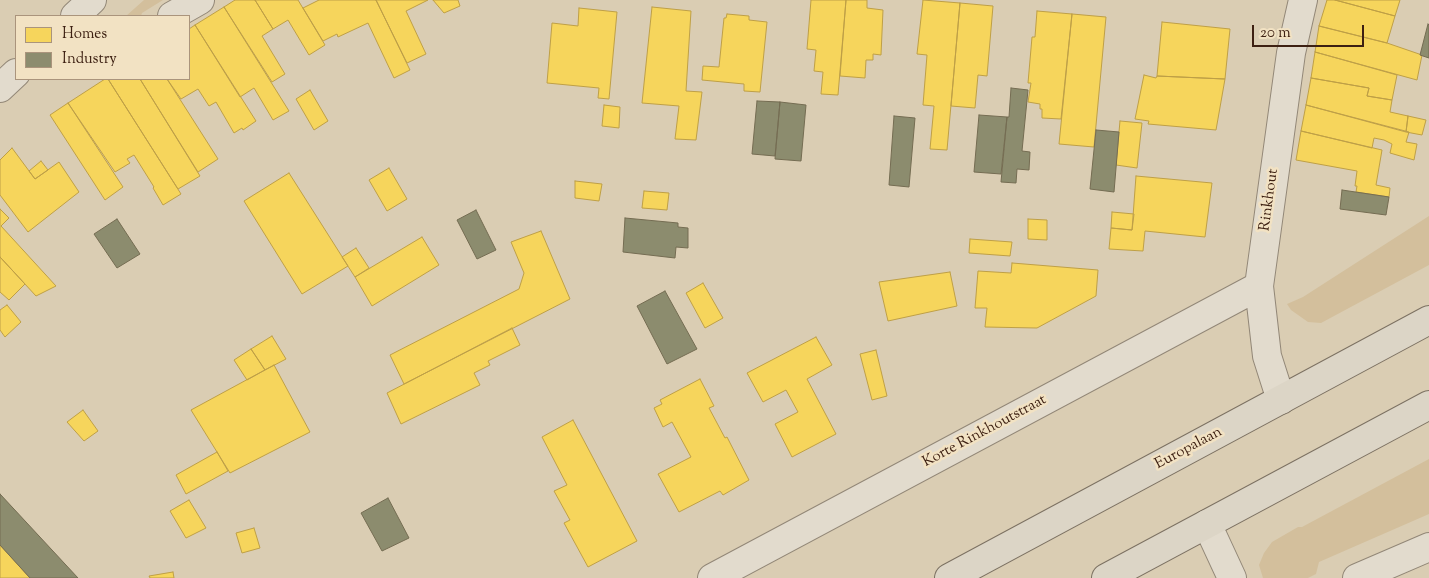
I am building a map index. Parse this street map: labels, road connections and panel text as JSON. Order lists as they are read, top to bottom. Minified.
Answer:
{"streets":{"highway":["Europalaan"],"street":["Rinkhout","Korte Rinkhoutstraat"]},"crossings":[["Rinkhout","Korte Rinkhoutstraat"],["Rinkhout","Europalaan"]],"legend":["Homes","Industry"],"scale_bar":"20 m"}
